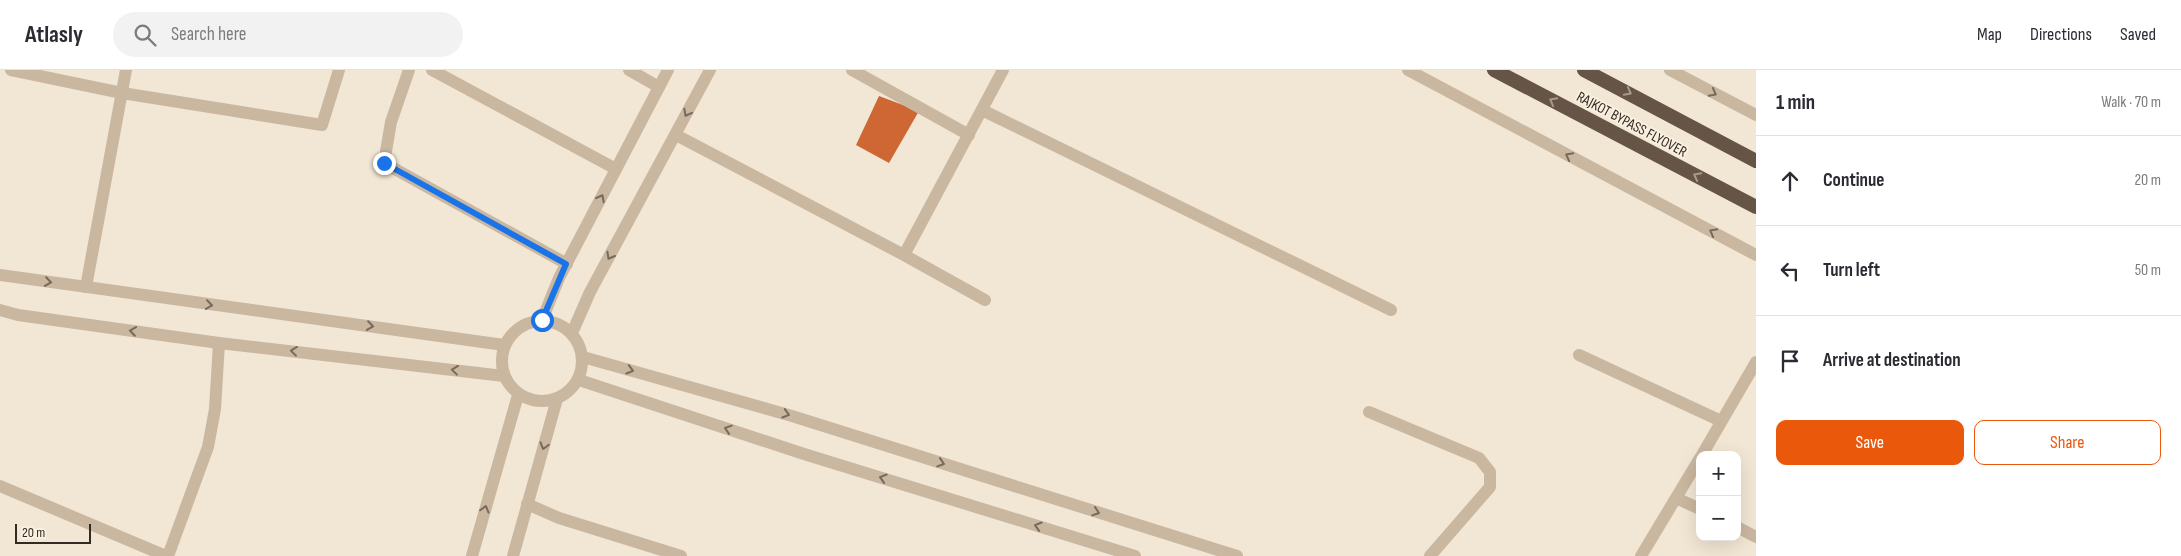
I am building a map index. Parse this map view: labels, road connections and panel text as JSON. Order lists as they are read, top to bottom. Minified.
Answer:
{"streets":{"highway":["RAJKOT BYPASS FLYOVER"]},"scale_bar":"20 m","page":{"header":"Atlasly","search":"Search here","nav":["Map","Directions","Saved"],"heading":["1 min","Walk · 70 m"],"list":[["Continue","20 m"],["Turn left","50 m"],"Arrive at destination"],"buttons":["Save","Share"],"map_buttons":["+","−"],"scale":"20 m"}}
